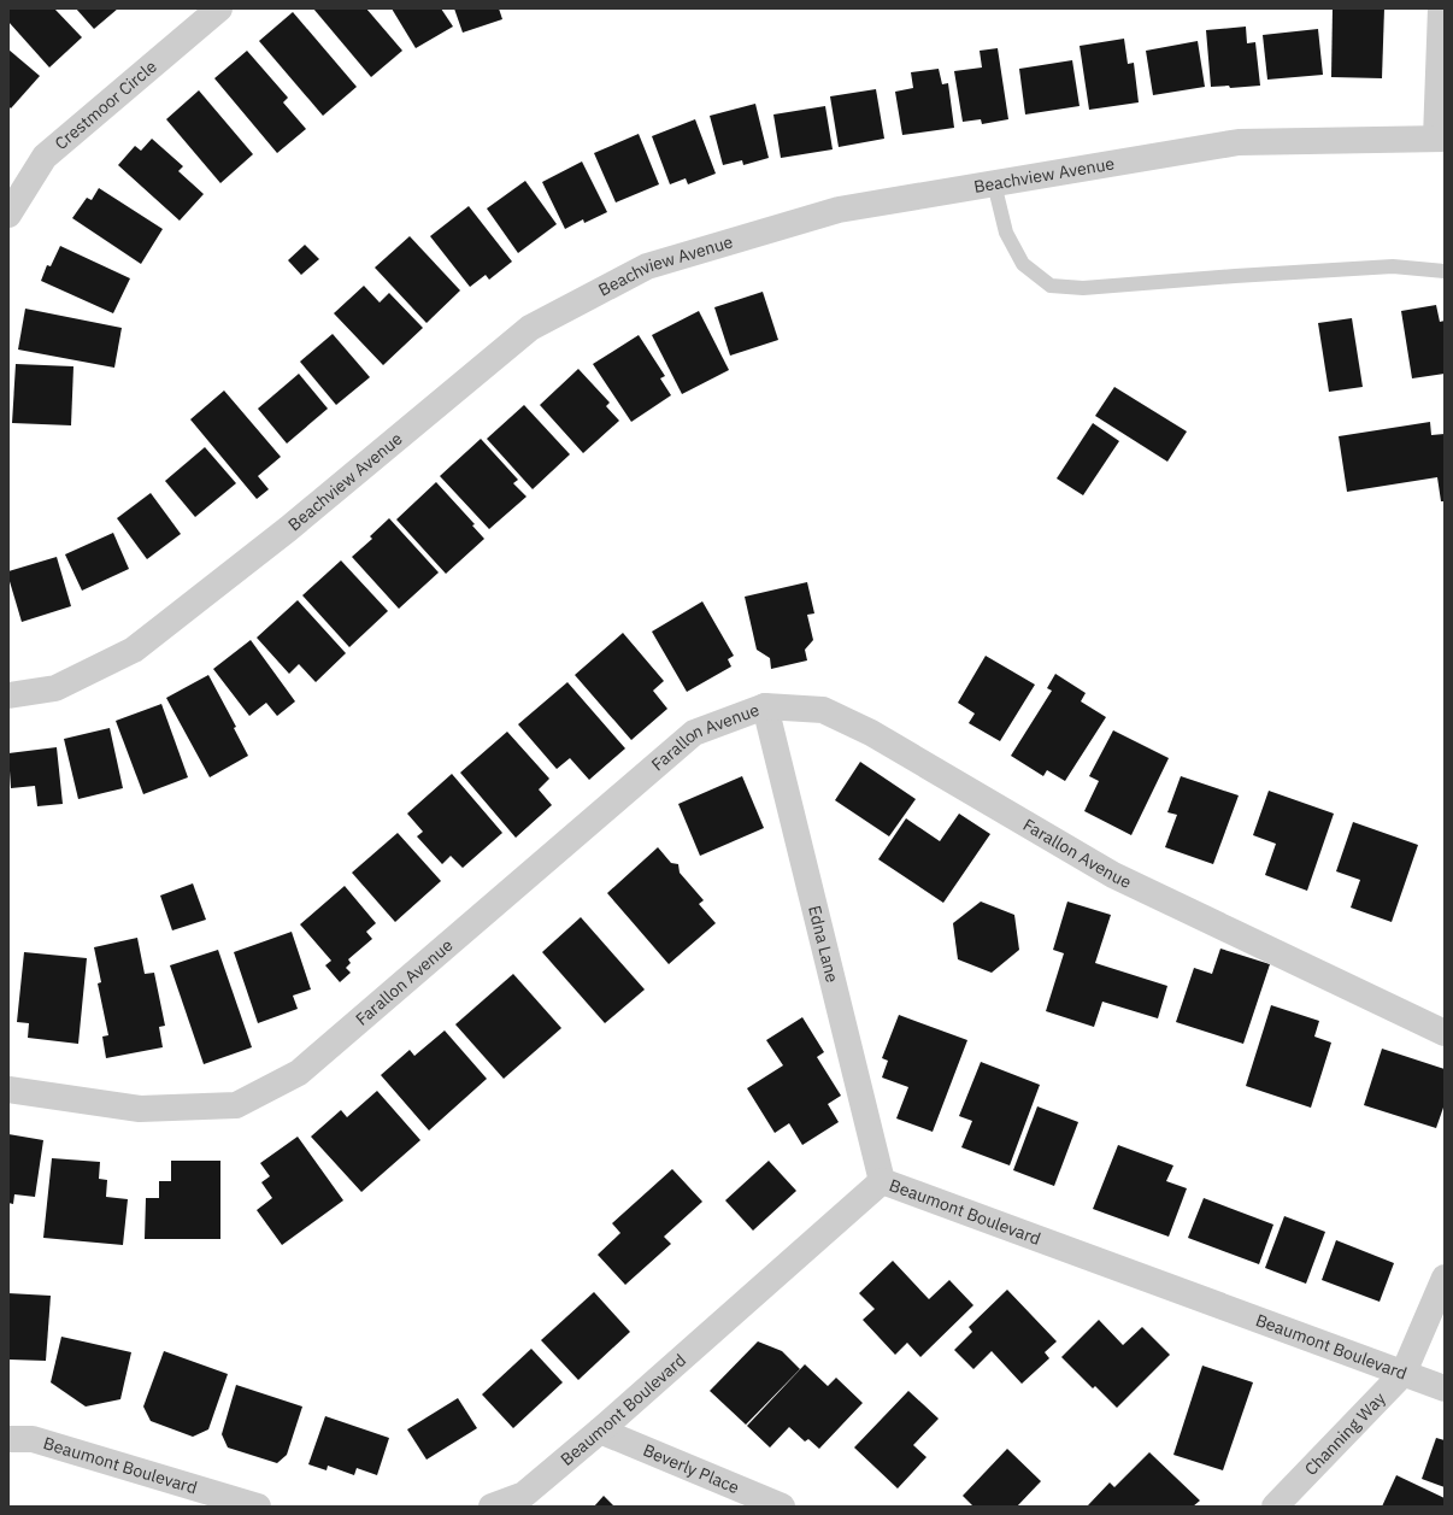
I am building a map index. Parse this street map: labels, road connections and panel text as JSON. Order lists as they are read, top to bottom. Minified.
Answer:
{"streets":{"street":["Crestmoor Circle","Beachview Avenue","Farallon Avenue","Edna Lane","Beaumont Boulevard","Channing Way","Beverly Place"]},"crossings":[["Farallon Avenue","Edna Lane"],["Edna Lane","Beaumont Boulevard"],["Beaumont Boulevard","Channing Way"],["Beaumont Boulevard","Beverly Place"]]}
